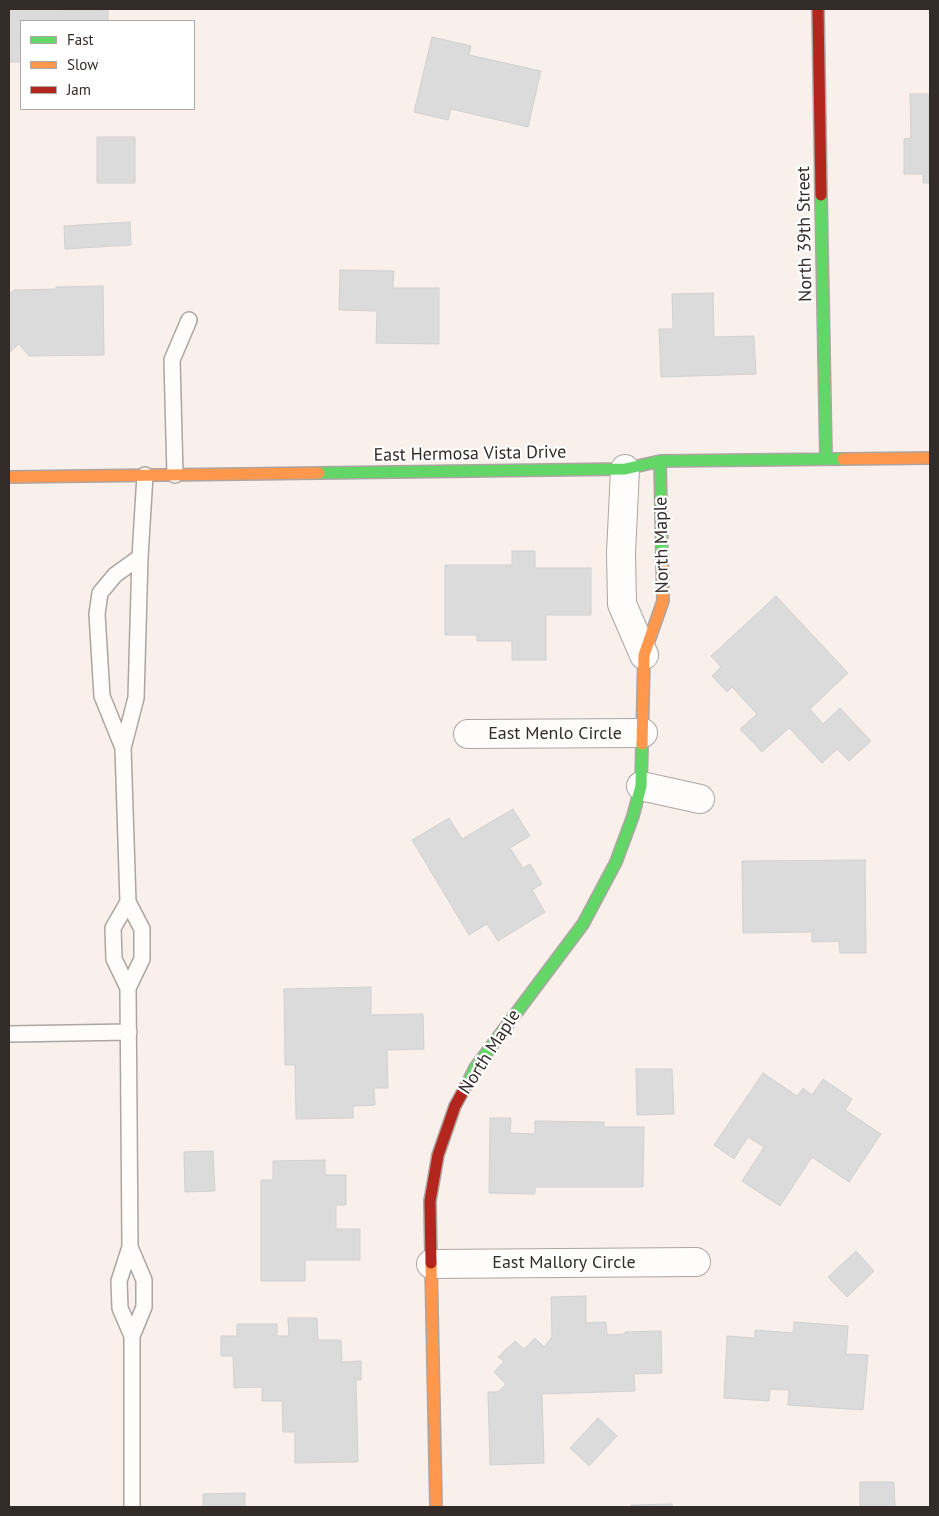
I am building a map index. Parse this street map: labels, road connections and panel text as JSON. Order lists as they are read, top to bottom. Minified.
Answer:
{"streets":{"street":["North 39th Street","East Hermosa Vista Drive","North Maple","East Menlo Circle","East Mallory Circle"]},"crossings":[["North 39th Street","East Hermosa Vista Drive"],["East Hermosa Vista Drive","North Maple"],["North Maple","East Menlo Circle"],["North Maple","East Mallory Circle"]],"legend":["Fast","Slow","Jam"]}
